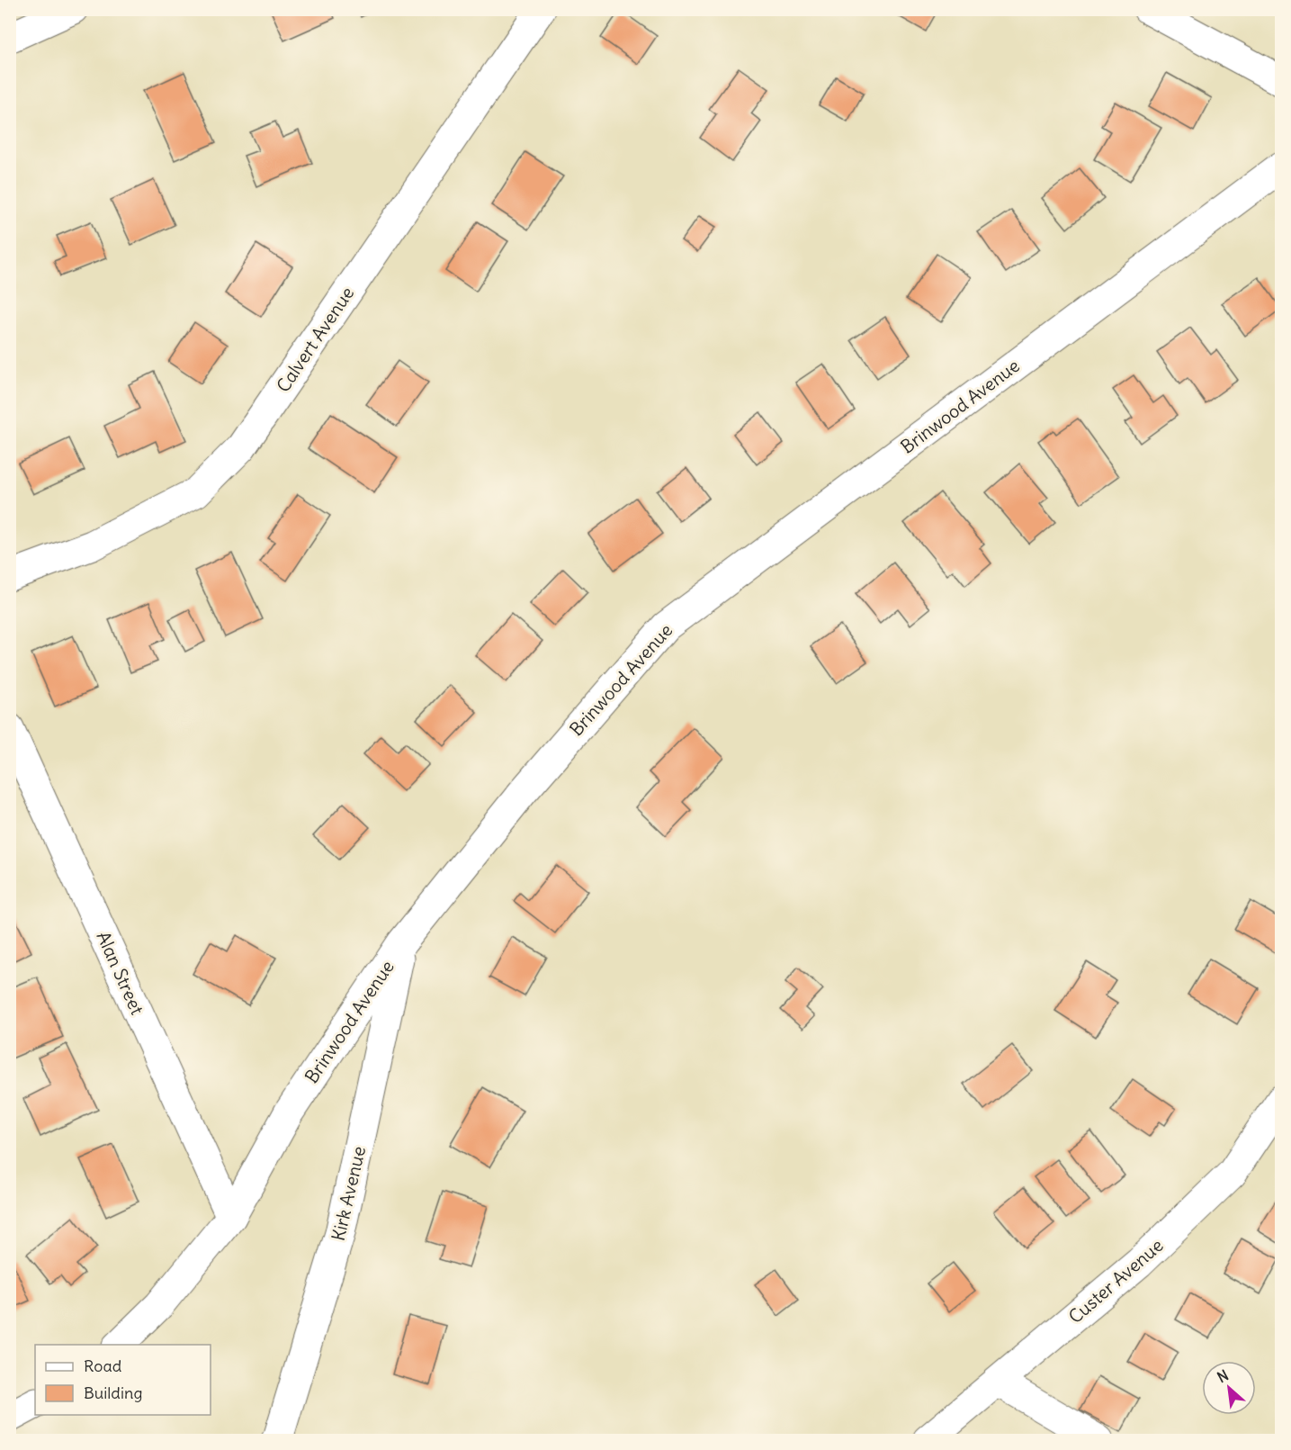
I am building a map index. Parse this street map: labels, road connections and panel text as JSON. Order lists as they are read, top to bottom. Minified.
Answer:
{"streets":{"street":["Calvert Avenue","Brinwood Avenue","Alan Street","Kirk Avenue","Custer Avenue"]},"crossings":[["Brinwood Avenue","Alan Street"],["Brinwood Avenue","Kirk Avenue"]],"legend":["Road","Building"],"north":"top left"}
